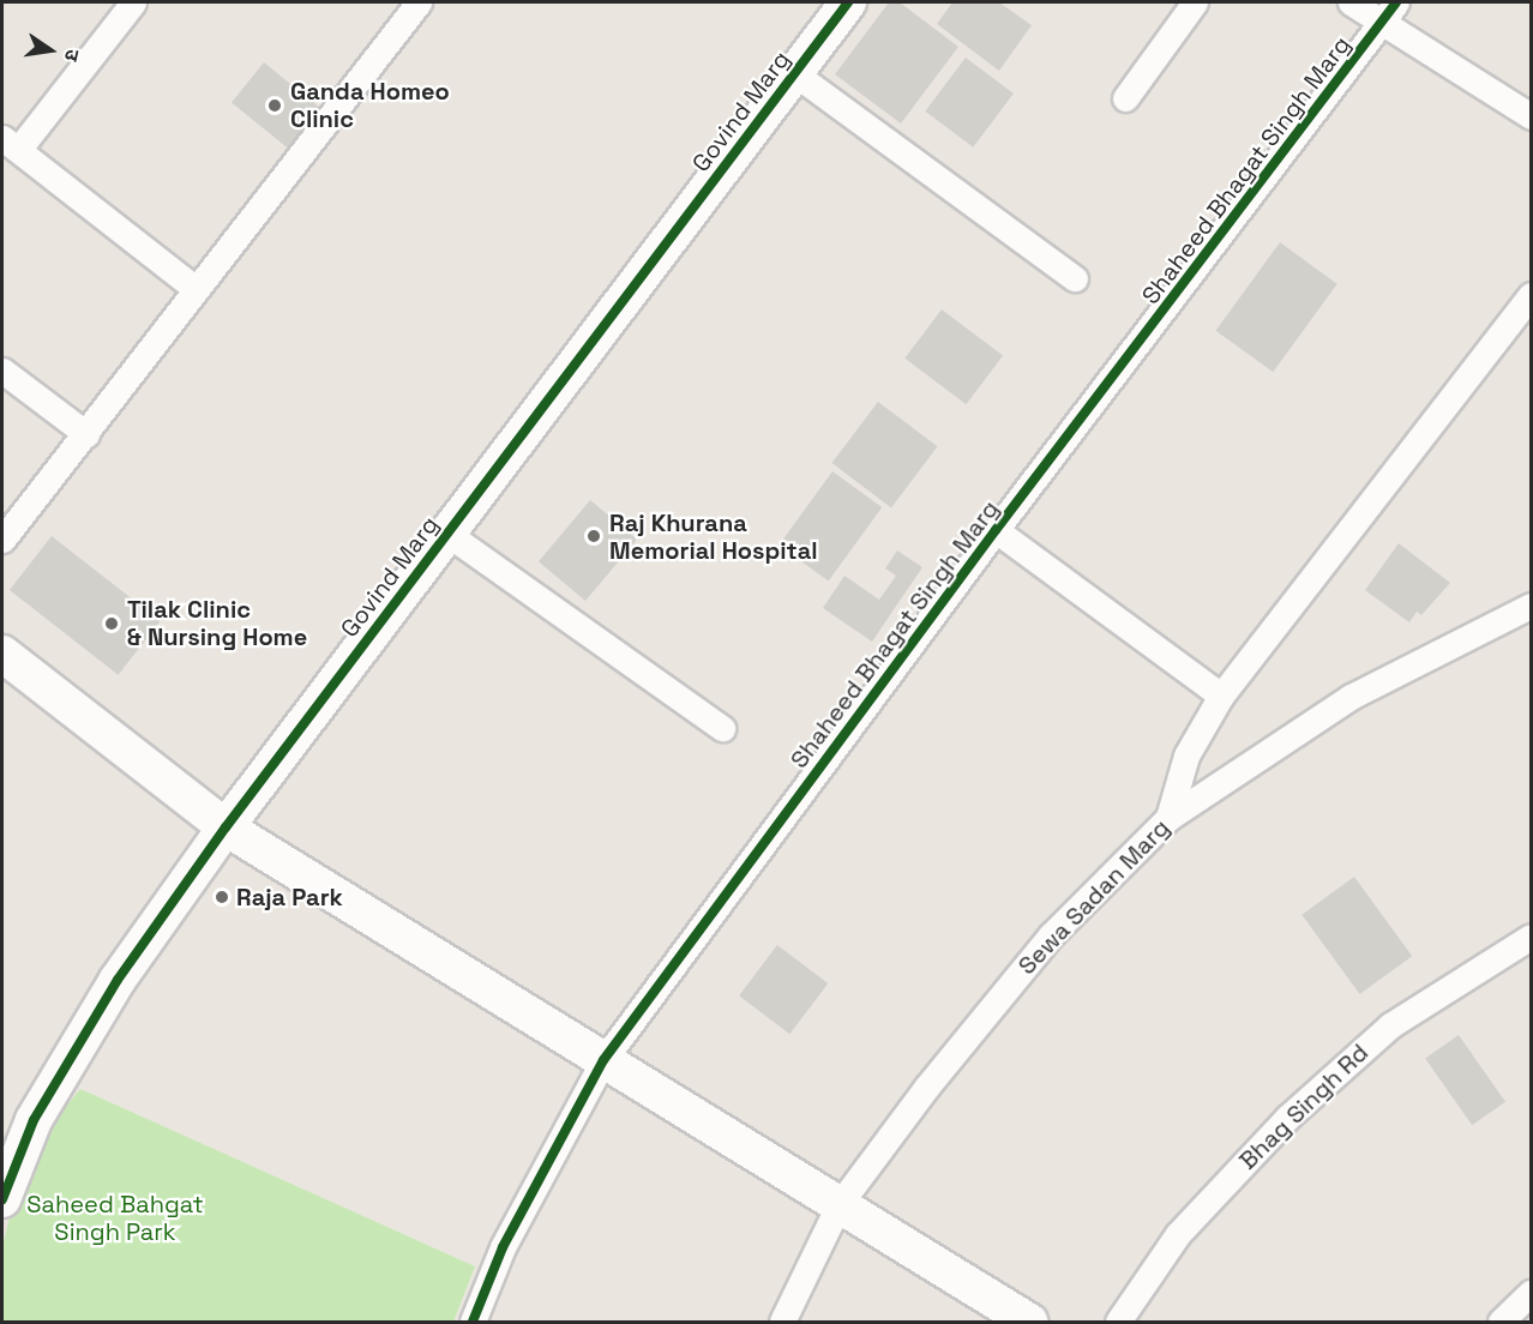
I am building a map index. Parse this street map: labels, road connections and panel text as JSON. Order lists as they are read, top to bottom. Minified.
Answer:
{"streets":{"street":["Govind Marg","Shaheed Bhagat Singh Marg","Sewa Sadan Marg","Bhag Singh Rd"]},"parks":["Saheed Bahgat Singh Park"],"places":["Ganda Homeo Clinic","Raj Khurana Memorial Hospital","Tilak Clinic & Nursing Home","Raja Park"],"north":"right"}
